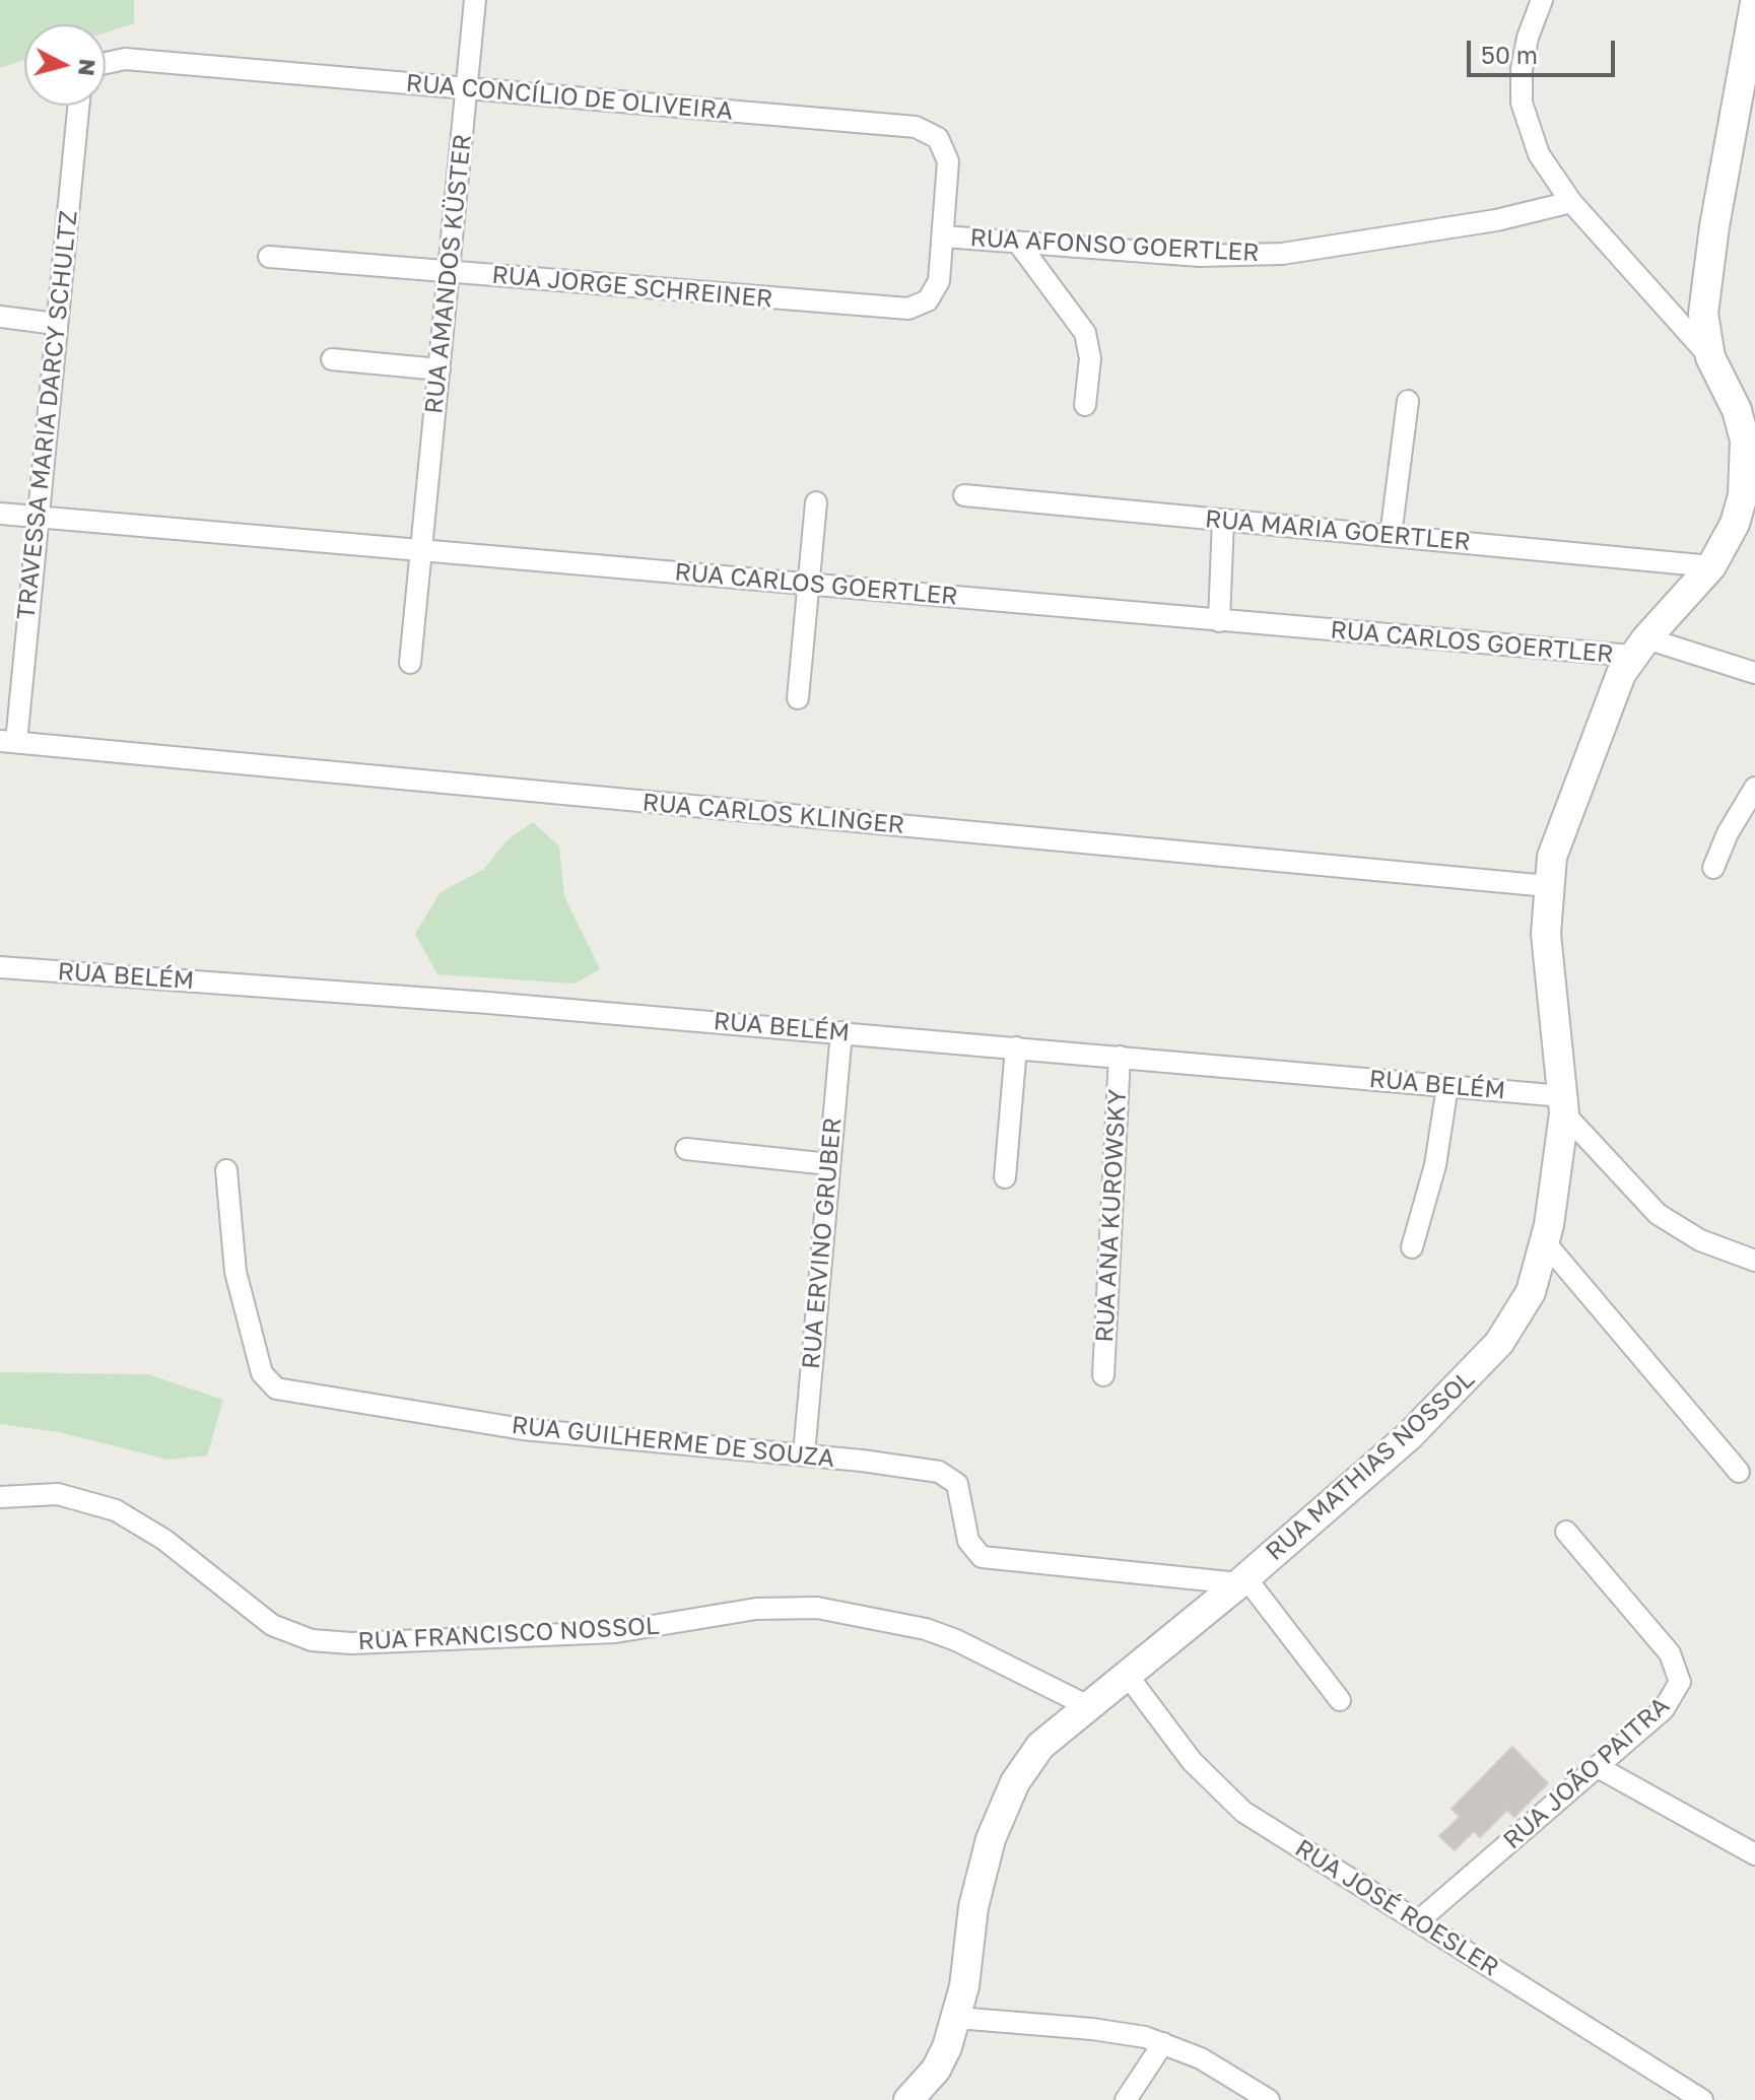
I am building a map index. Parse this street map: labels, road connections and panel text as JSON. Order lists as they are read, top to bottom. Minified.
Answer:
{"streets":{"street":["RUA CONCÍLIO DE OLIVEIRA","RUA AFONSO GOERTLER","RUA AMANDOS KÜSTER","RUA JORGE SCHREINER","TRAVESSA MARIA DARCY SCHULTZ","RUA MARIA GOERTLER","RUA CARLOS GOERTLER","RUA CARLOS KLINGER","RUA BELÉM","RUA ANA KUROWSKY","RUA ERVINO GRUBER","RUA GUILHERME DE SOUZA","RUA MATHIAS NOSSOL","RUA FRANCISCO NOSSOL","RUA JOÃO PAITRA","RUA JOSÉ ROESLER"]},"crossings":[["RUA CONCÍLIO DE OLIVEIRA","RUA AFONSO GOERTLER"],["RUA CONCÍLIO DE OLIVEIRA","RUA AMANDOS KÜSTER"],["RUA CONCÍLIO DE OLIVEIRA","RUA JORGE SCHREINER"],["RUA AFONSO GOERTLER","RUA JORGE SCHREINER"],["RUA AMANDOS KÜSTER","RUA JORGE SCHREINER"],["RUA AMANDOS KÜSTER","RUA CARLOS GOERTLER"],["TRAVESSA MARIA DARCY SCHULTZ","RUA CARLOS GOERTLER"],["TRAVESSA MARIA DARCY SCHULTZ","RUA CARLOS KLINGER"],["RUA MARIA GOERTLER","RUA MATHIAS NOSSOL"],["RUA CARLOS GOERTLER","RUA MATHIAS NOSSOL"],["RUA CARLOS KLINGER","RUA MATHIAS NOSSOL"],["RUA BELÉM","RUA ANA KUROWSKY"],["RUA BELÉM","RUA ERVINO GRUBER"],["RUA BELÉM","RUA MATHIAS NOSSOL"],["RUA ERVINO GRUBER","RUA GUILHERME DE SOUZA"],["RUA GUILHERME DE SOUZA","RUA MATHIAS NOSSOL"],["RUA MATHIAS NOSSOL","RUA FRANCISCO NOSSOL"],["RUA MATHIAS NOSSOL","RUA JOSÉ ROESLER"],["RUA JOÃO PAITRA","RUA JOSÉ ROESLER"]],"scale_bar":"50 m","north":"right"}
